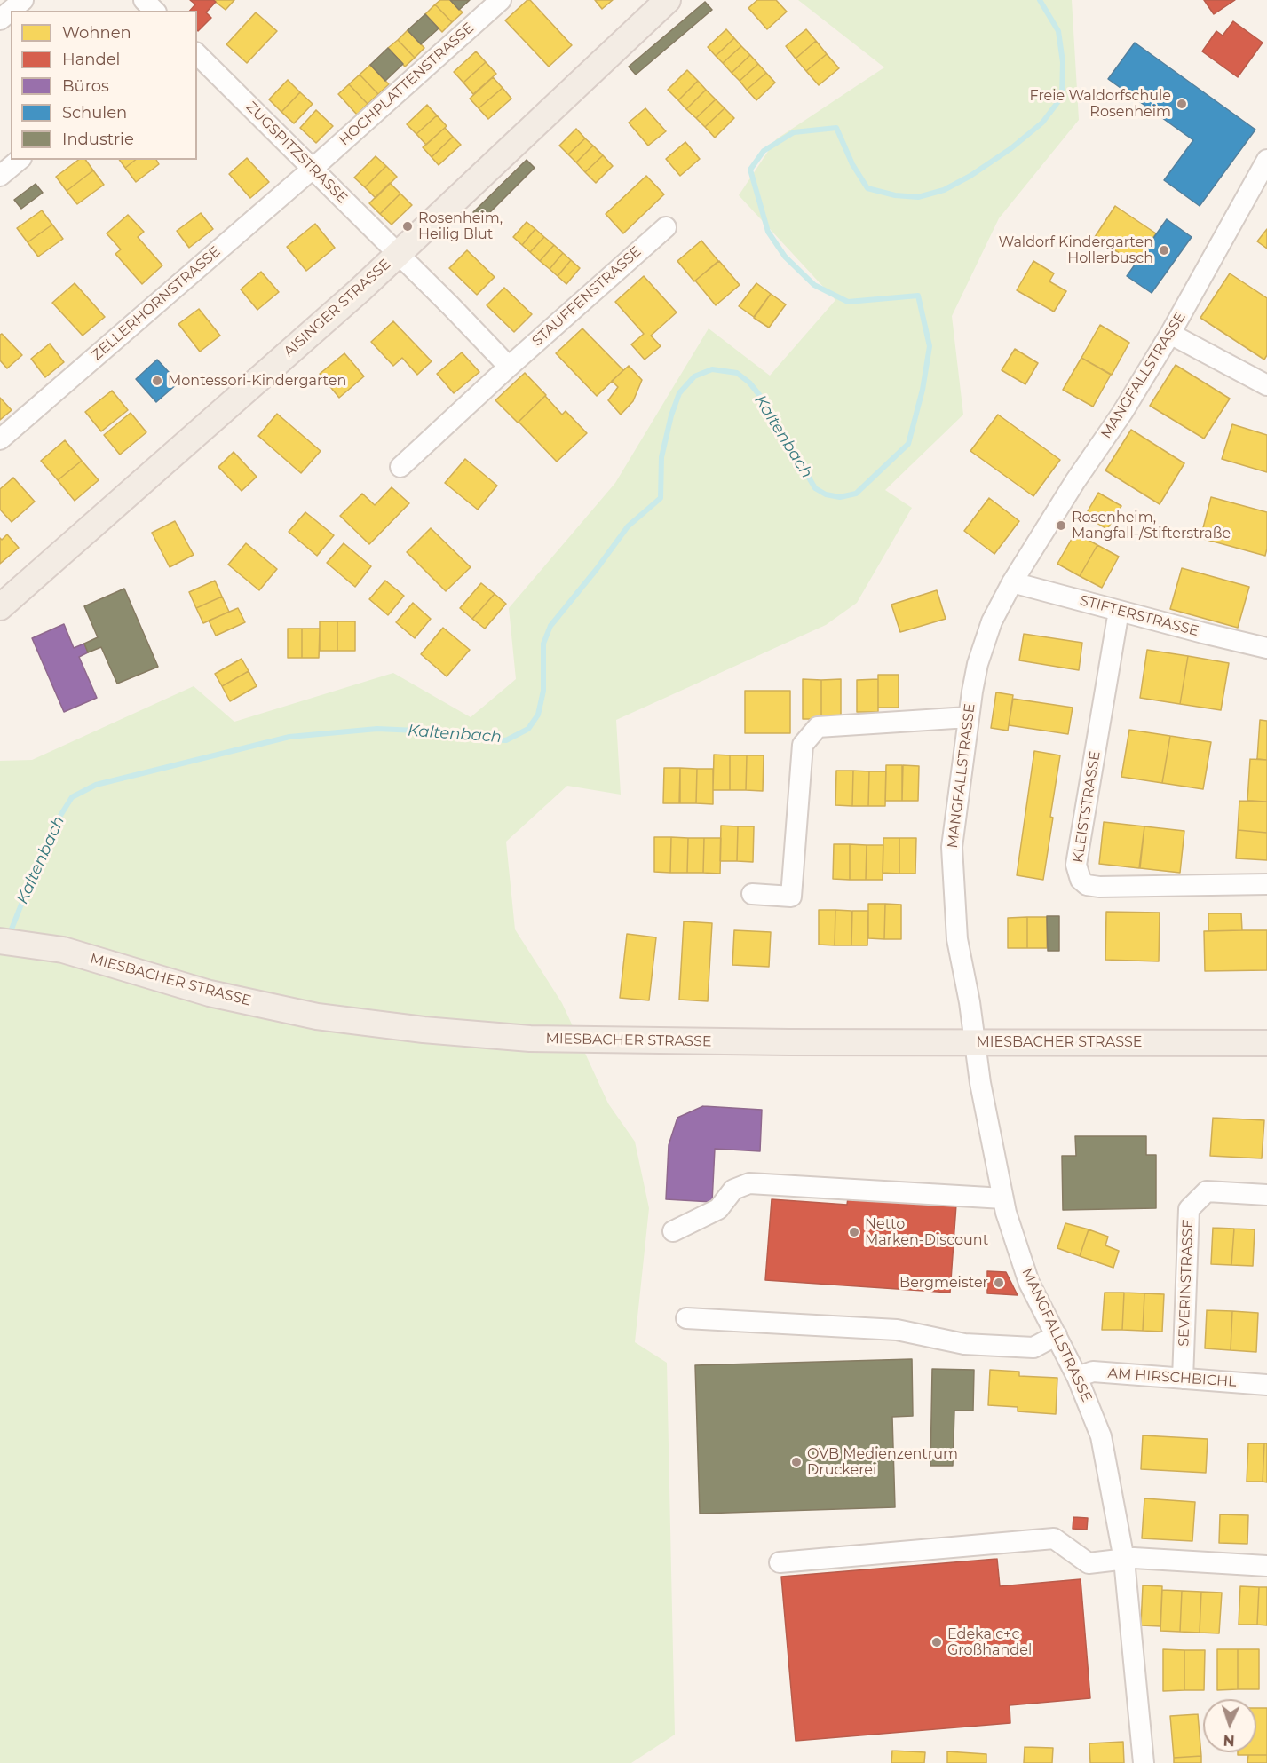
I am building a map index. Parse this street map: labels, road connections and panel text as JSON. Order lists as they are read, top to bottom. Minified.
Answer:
{"streets":{"main road":["AISINGER STRASSE","MIESBACHER STRASSE"],"street":["HOCHPLATTENSTRASSE","ZUGSPITZSTRASSE","STAUFFENSTRASSE","ZELLERHORNSTRASSE","MANGFALLSTRASSE","STIFTERSTRASSE","KLEISTSTRASSE","SEVERINSTRASSE","AM HIRSCHBICHL"]},"crossings":[["HOCHPLATTENSTRASSE","ZUGSPITZSTRASSE"],["HOCHPLATTENSTRASSE","ZELLERHORNSTRASSE"],["ZUGSPITZSTRASSE","ZELLERHORNSTRASSE"],["ZUGSPITZSTRASSE","AISINGER STRASSE"],["MANGFALLSTRASSE","STIFTERSTRASSE"],["MANGFALLSTRASSE","MIESBACHER STRASSE"],["MANGFALLSTRASSE","AM HIRSCHBICHL"],["STIFTERSTRASSE","KLEISTSTRASSE"],["SEVERINSTRASSE","AM HIRSCHBICHL"]],"water":["Kaltenbach"],"places":["Freie Waldorfschule Rosenheim","Rosenheim, Heilig Blut","Waldorf Kindergarten Hollerbusch","Montessori-Kindergarten","Rosenheim, Mangfall-/Stifterstraße","Netto Marken-Discount","Bergmeister","OVB Medienzentrum Druckerei","Edeka c+c Großhandel"],"legend":["Wohnen","Handel","Büros","Schulen","Industrie"],"north":"bottom"}
